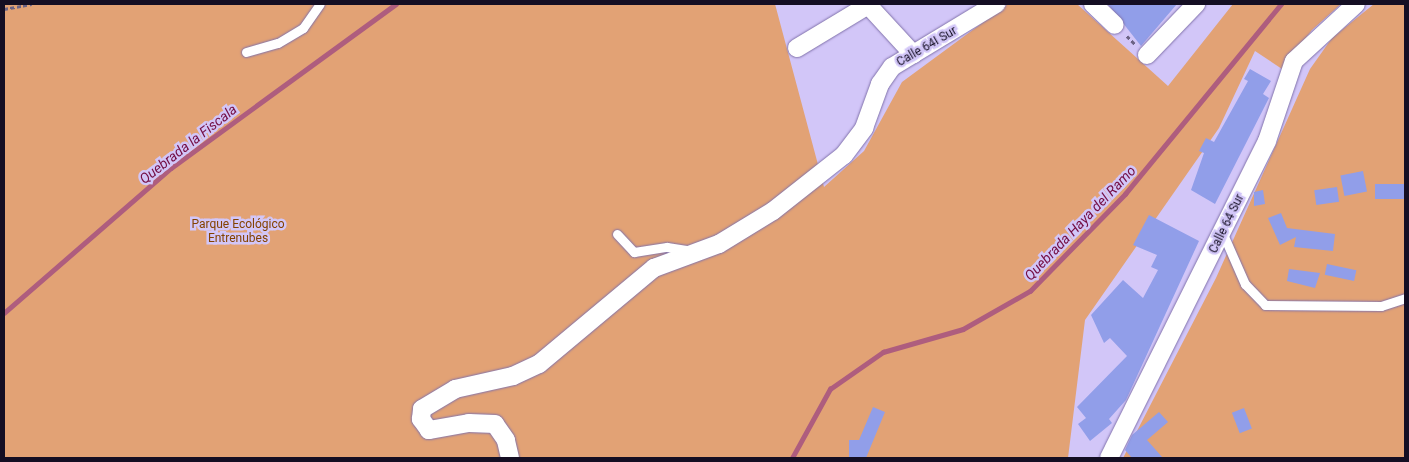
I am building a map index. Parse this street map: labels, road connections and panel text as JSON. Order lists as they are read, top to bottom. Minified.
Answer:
{"streets":{"street":["Calle 64I Sur","Calle 64 Sur"]},"water":["Quebrada la Fiscala","Quebrada Haya del Ramo"],"parks":["Parque Ecológico Entrenubes"]}
